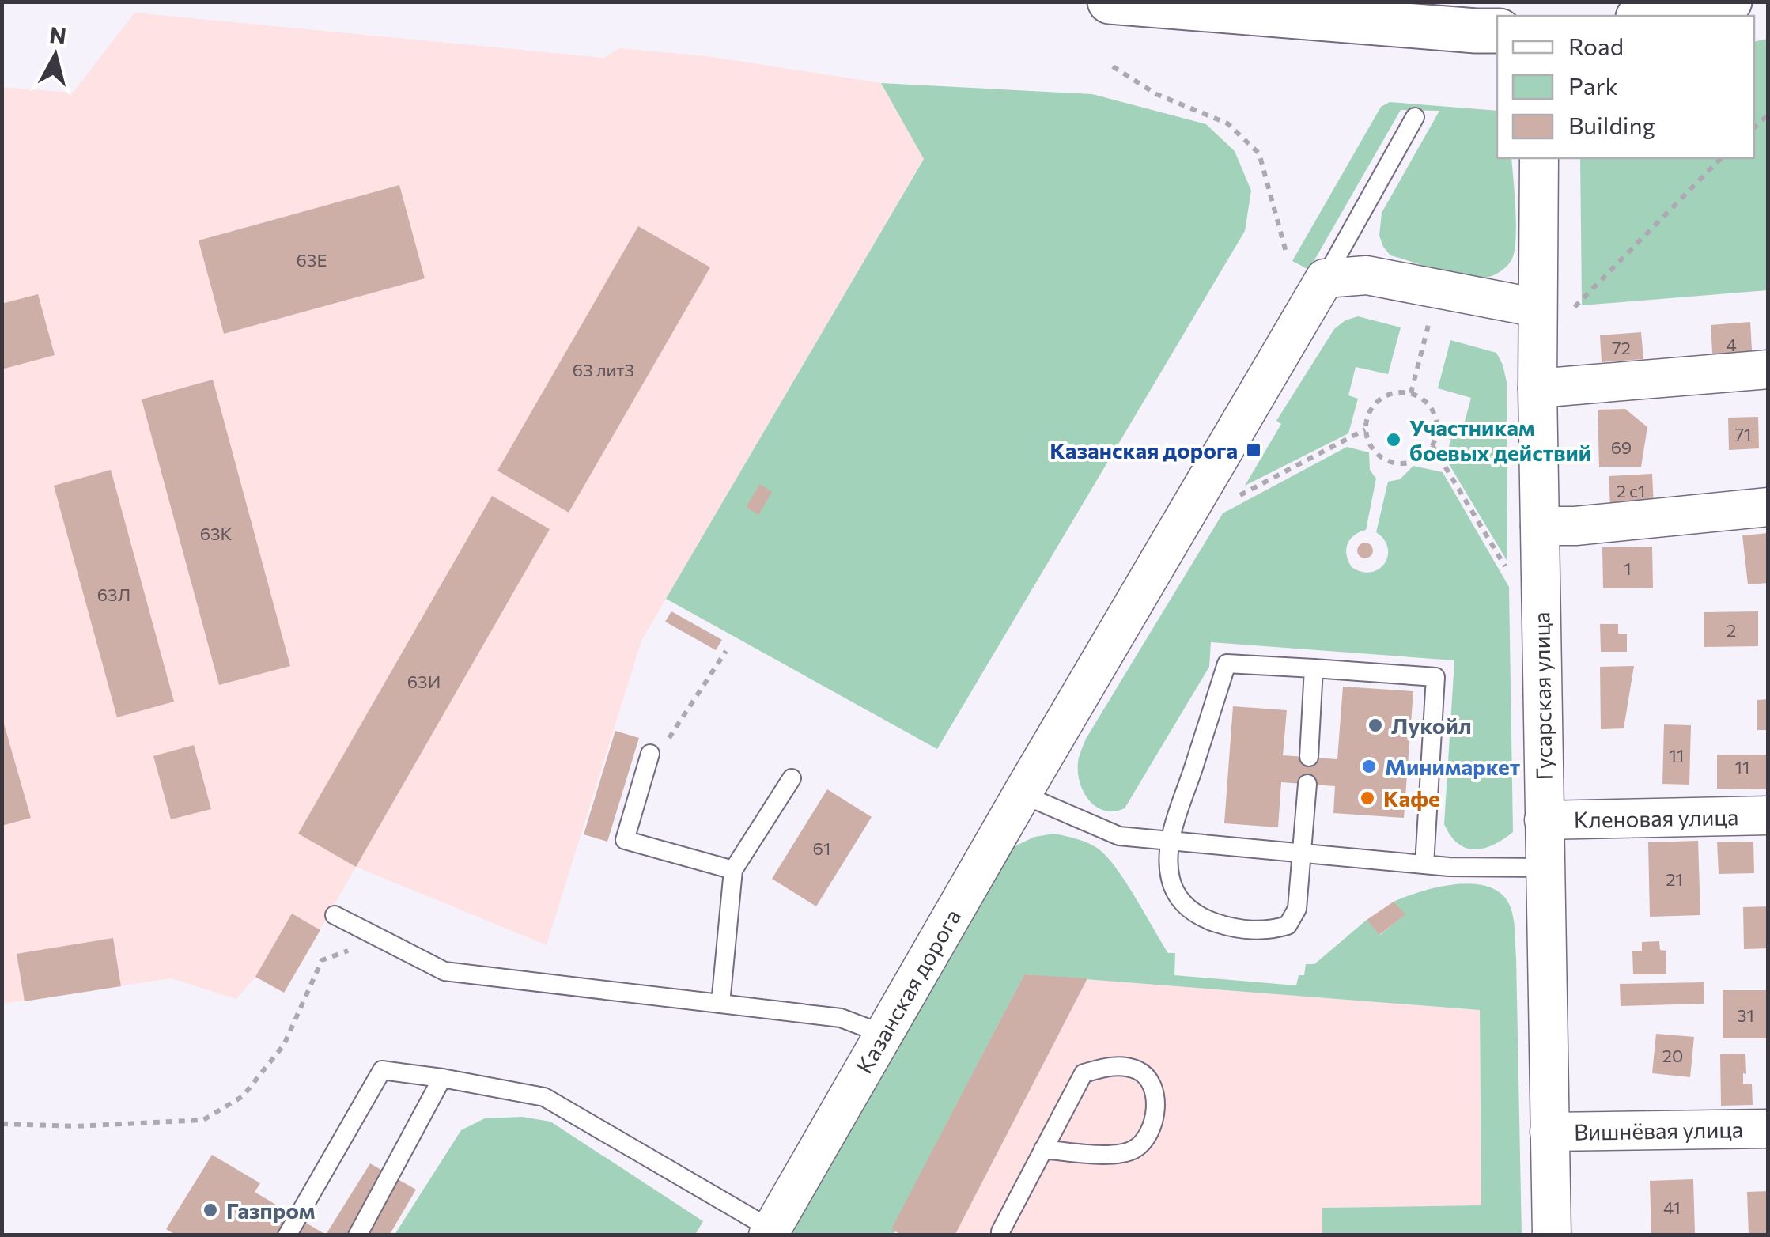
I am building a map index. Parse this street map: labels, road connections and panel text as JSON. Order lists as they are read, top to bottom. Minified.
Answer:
{"streets":{"street":["Гусарская улица","Кленовая улица","Казанская дорога","Вишнёвая улица"]},"crossings":[["Гусарская улица","Кленовая улица"],["Гусарская улица","Вишнёвая улица"]],"places":{"other":["Участникам боевых действий","Лукойл","Минимаркет","Кафе","Газпром"],"transit":["Казанская дорога"]},"house_numbers":["63Е","4","72","63 лит3","71","69","2 с1","63К","1","63Л","2","63И","11","11","61","21","31","20","41"],"legend":["Road","Park","Building"],"north":"top"}
